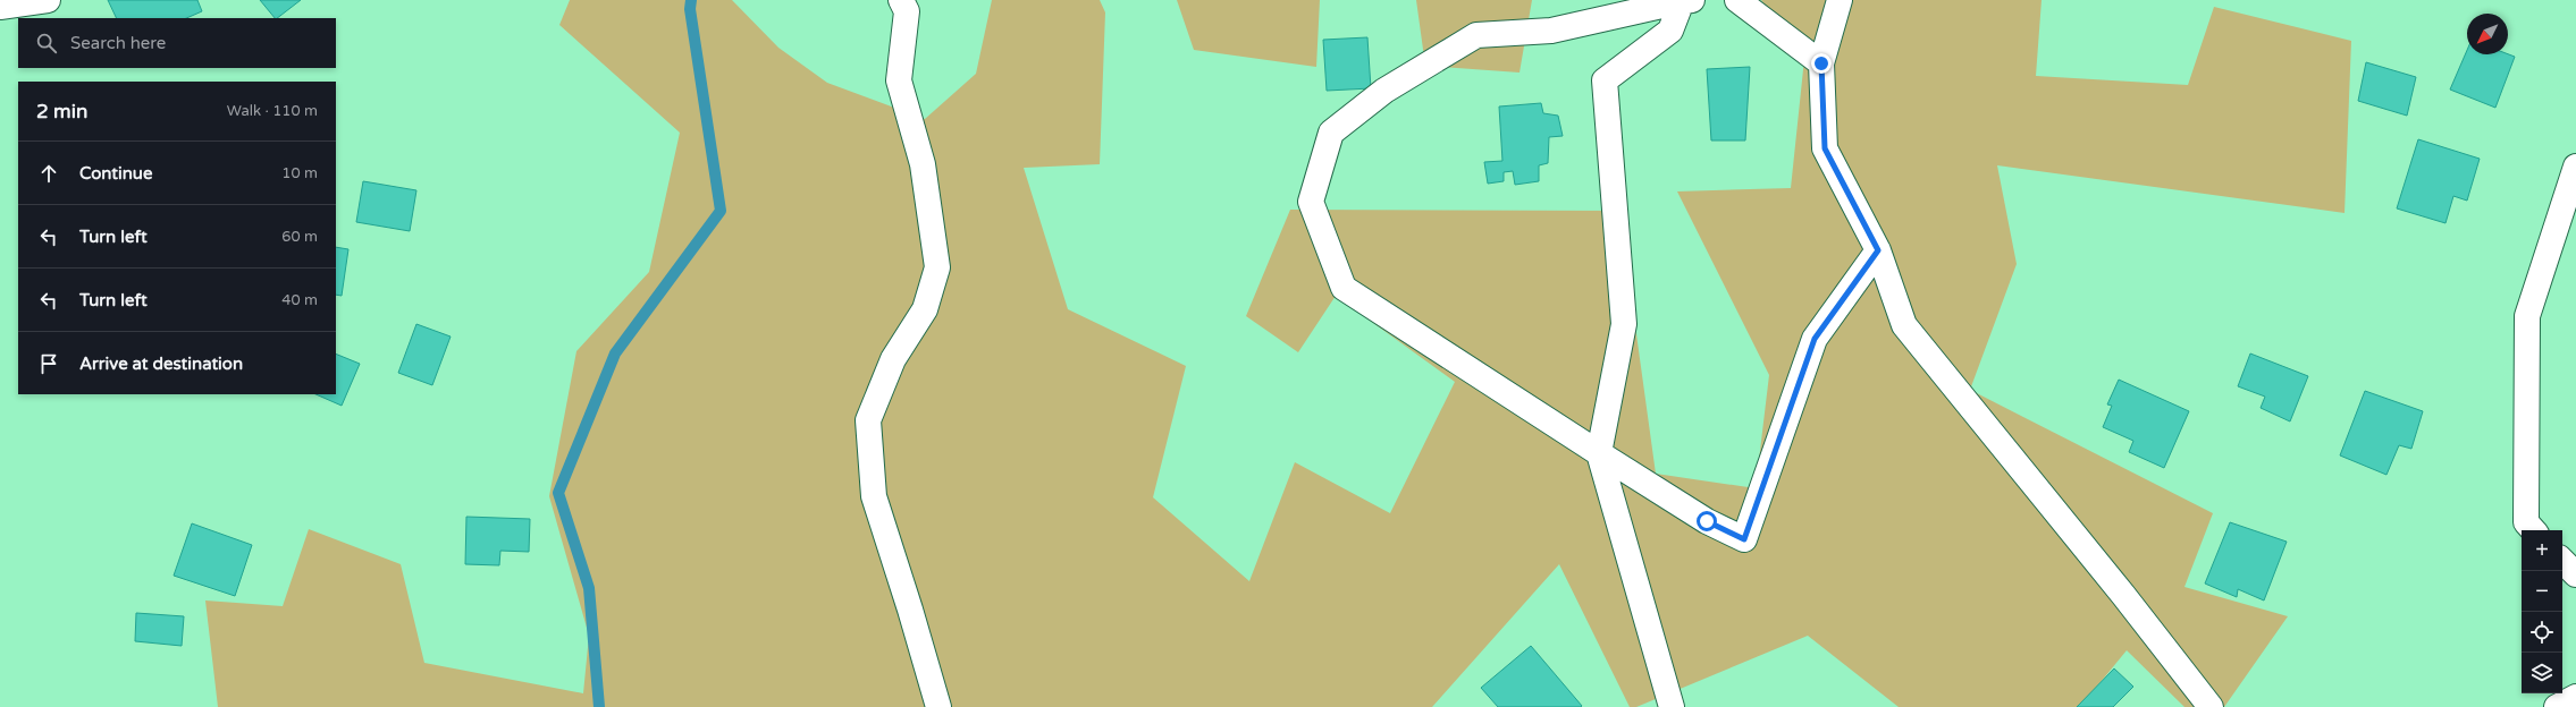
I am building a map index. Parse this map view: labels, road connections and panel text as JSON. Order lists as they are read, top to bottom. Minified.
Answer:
{"north":"bottom left","page":{"search":"Search here","heading":["2 min","Walk · 110 m"],"list":[["Continue","10 m"],["Turn left","60 m"],["Turn left","40 m"],"Arrive at destination"],"map_buttons":["+","−"]}}
